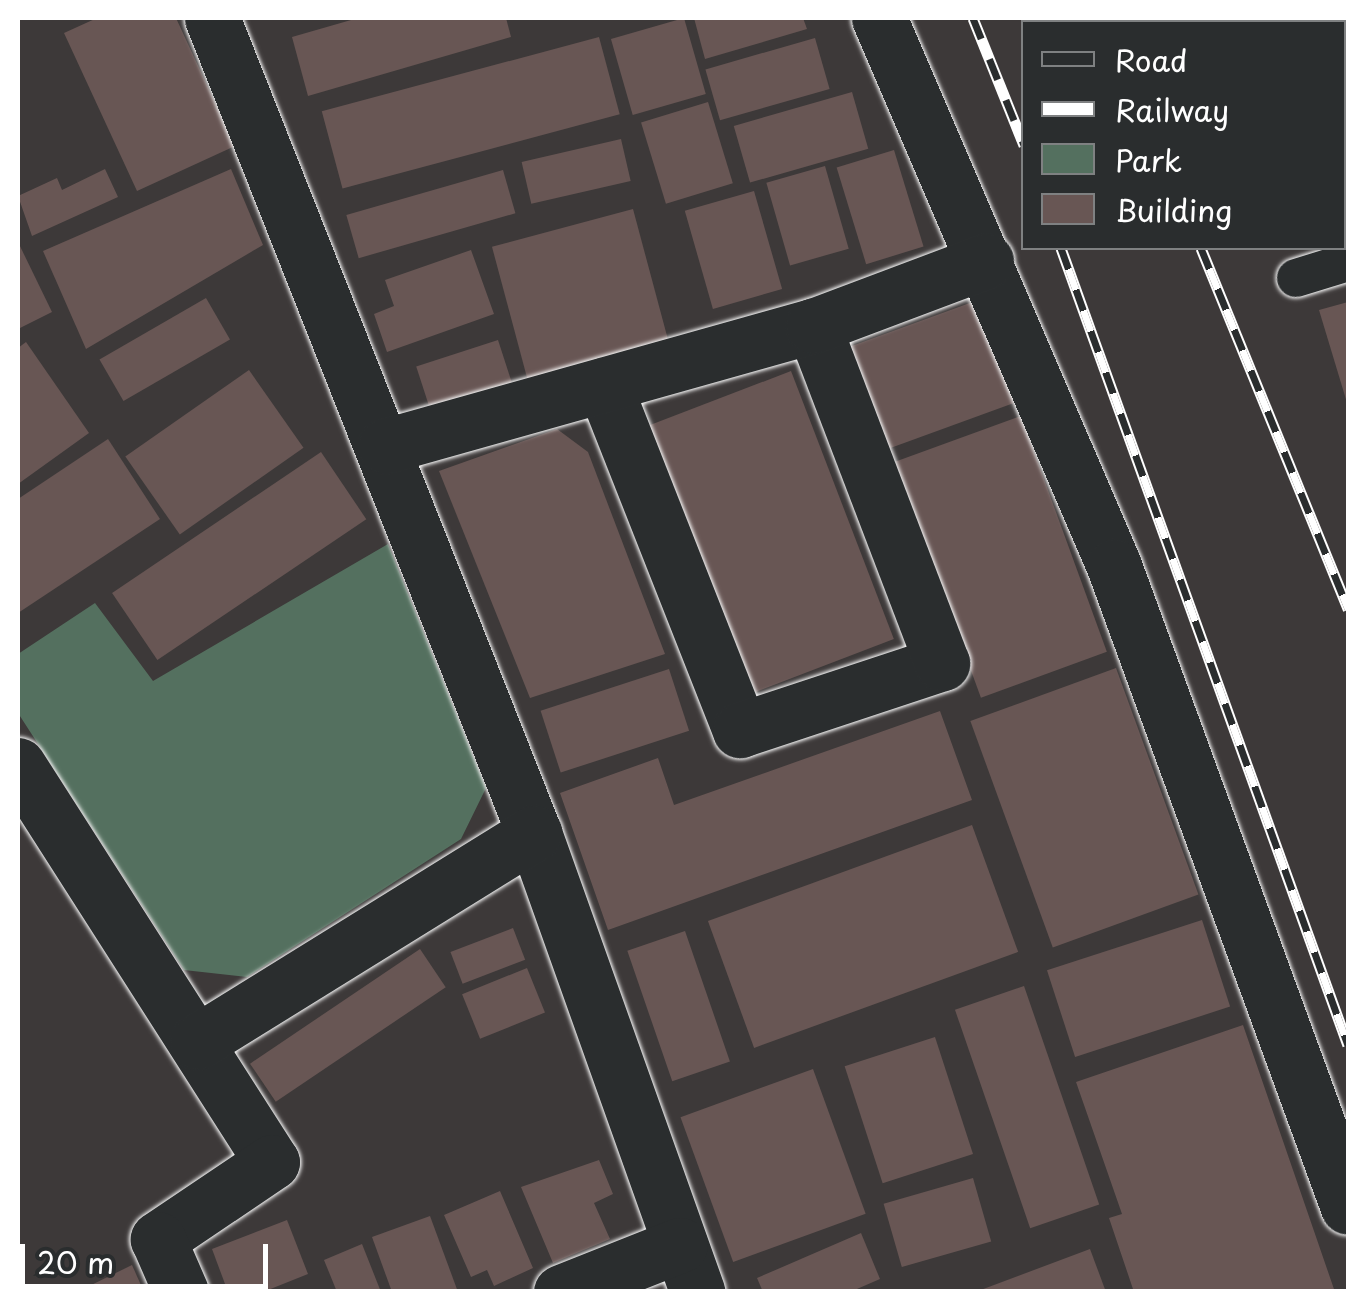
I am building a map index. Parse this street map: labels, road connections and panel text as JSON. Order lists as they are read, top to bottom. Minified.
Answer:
{"legend":["Road","Railway","Park","Building"],"scale_bar":"20 m"}
